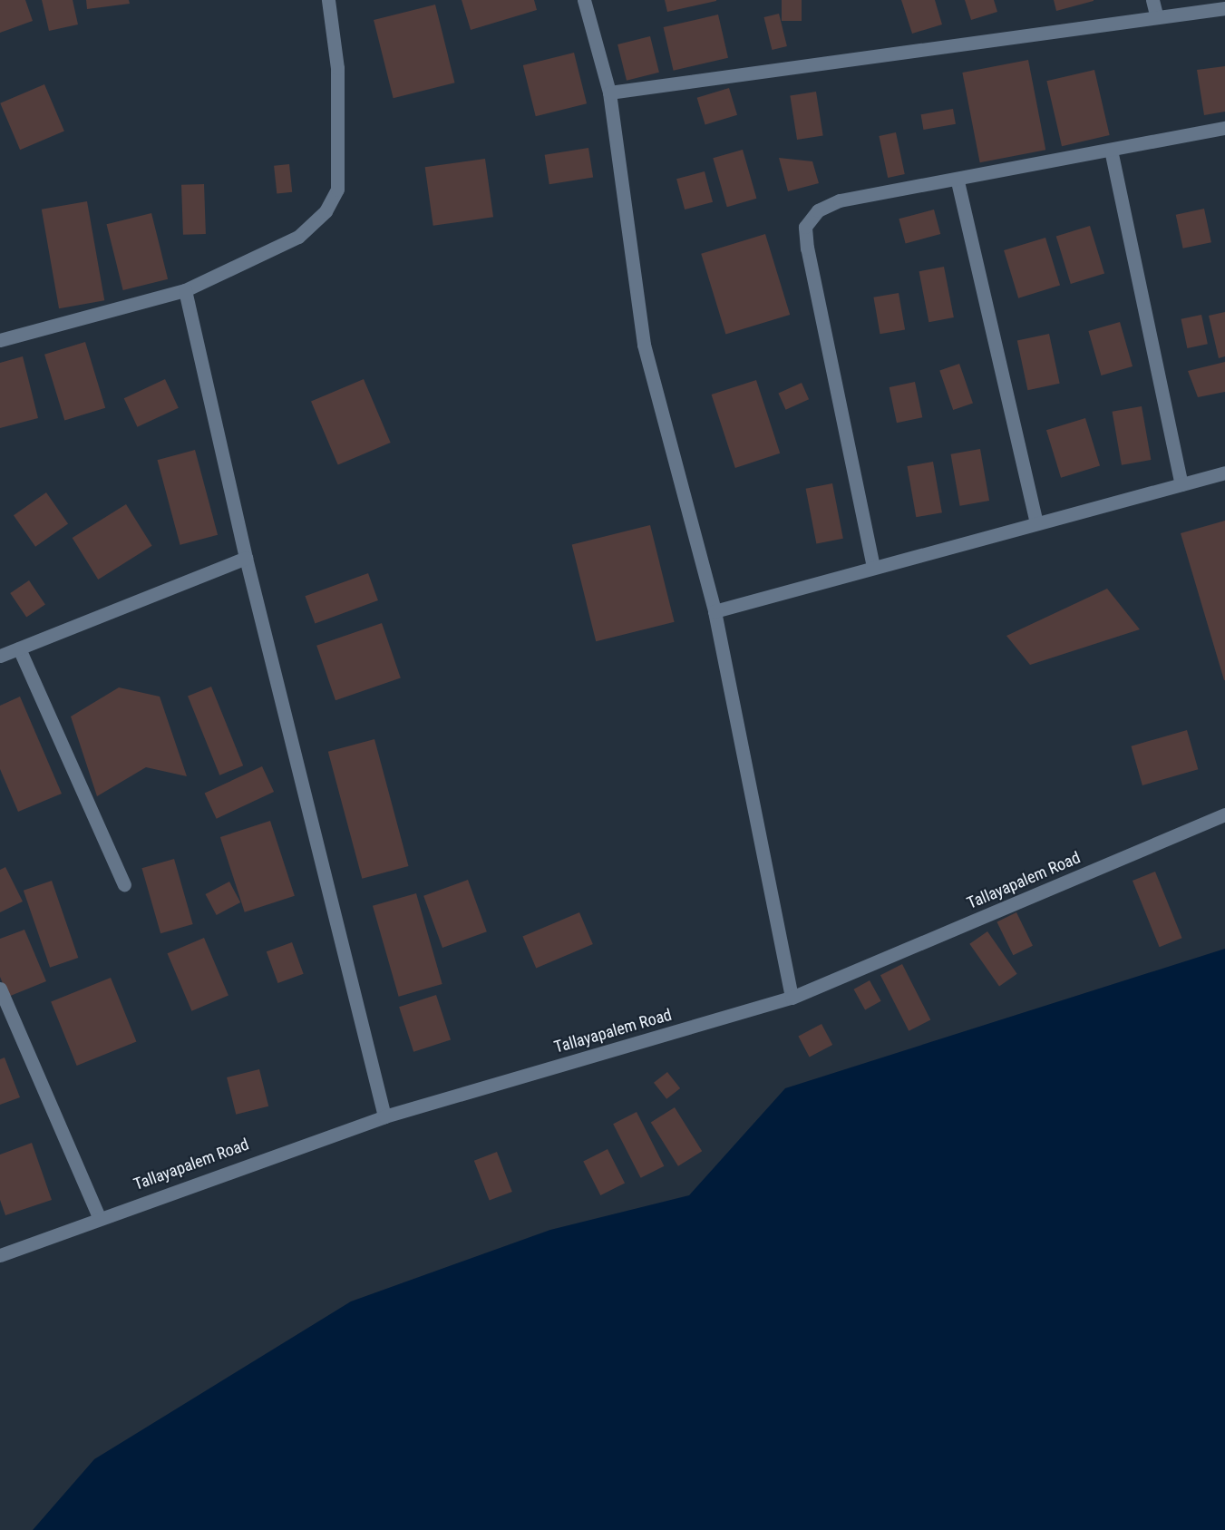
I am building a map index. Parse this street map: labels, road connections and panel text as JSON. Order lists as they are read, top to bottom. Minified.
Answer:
{"streets":{"street":["Tallayapalem Road"]}}
